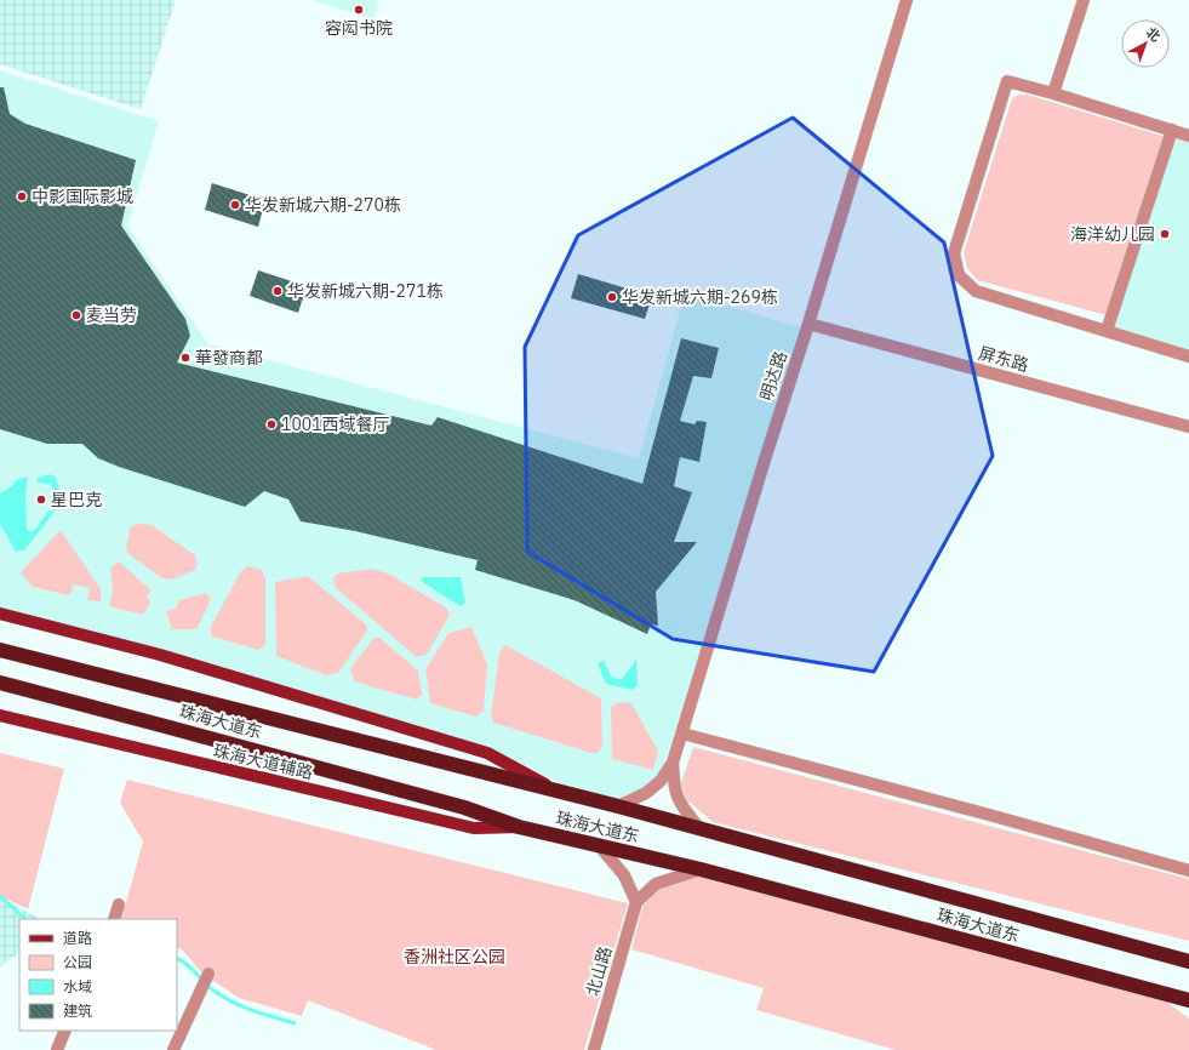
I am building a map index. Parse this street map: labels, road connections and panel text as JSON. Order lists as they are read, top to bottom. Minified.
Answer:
{"streets":{"highway":["珠海大道东"],"main road":["珠海大道辅路"],"street":["屏东路","明达路","北山路"]},"crossings":[["屏东路","明达路"],["明达路","珠海大道东"],["珠海大道东","珠海大道辅路"]],"parks":["香洲社区公园"],"places":["容闳书院","中影国际影城","华发新城六期-270栋","海洋幼儿园","华发新城六期-271栋","华发新城六期-269栋","麦当劳","華發商都","1001西域餐厅","星巴克"],"legend":["道路","公园","水域","建筑"],"north":"top right"}
